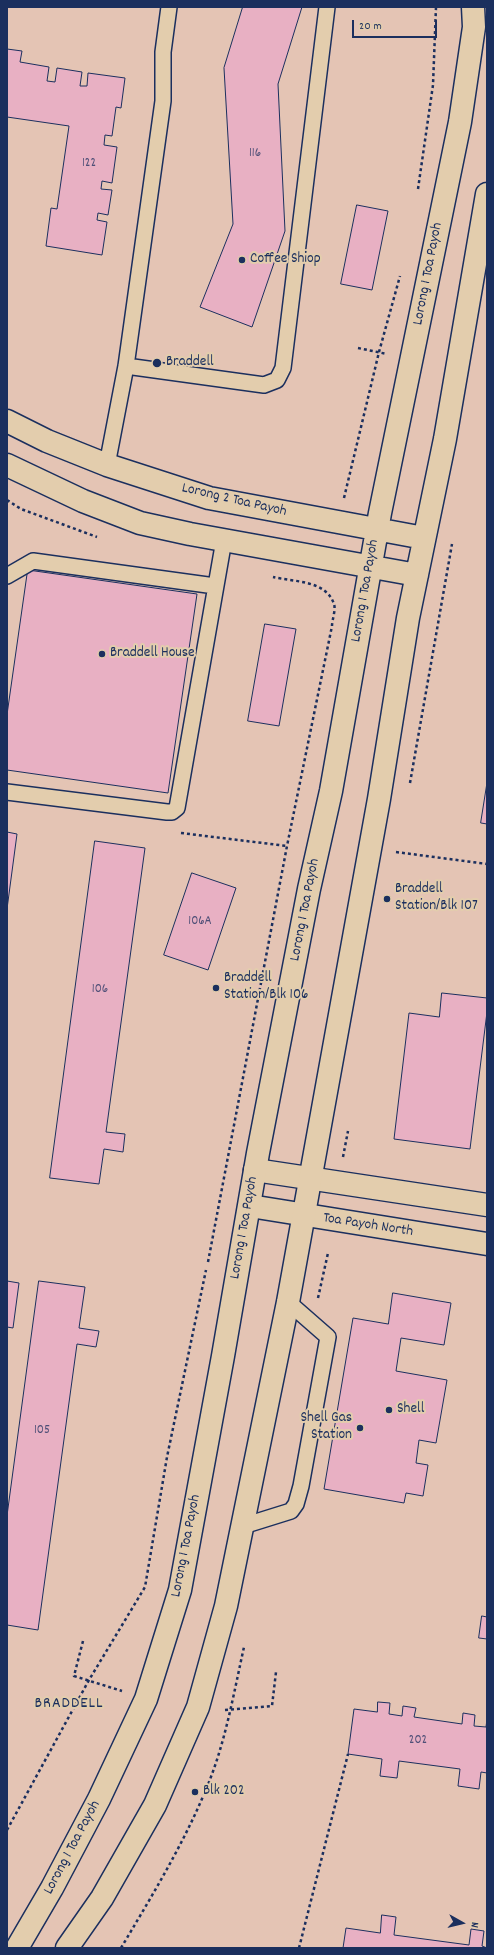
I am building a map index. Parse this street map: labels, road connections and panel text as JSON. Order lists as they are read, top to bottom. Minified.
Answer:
{"streets":{"main road":["Lorong 1 Toa Payoh","Lorong 2 Toa Payoh","Toa Payoh North"]},"crossings":[["Lorong 1 Toa Payoh","Lorong 2 Toa Payoh"],["Lorong 1 Toa Payoh","Toa Payoh North"]],"districts":["BRADDELL"],"places":["Coffee Shiop","Braddell","Braddell House","Braddell Station/Blk 107","Braddell Station/Blk 106","Shell","Shell Gas Station","Blk 202"],"house_numbers":["116","122","106A","106","105","202"],"scale_bar":"20 m","north":"right"}
